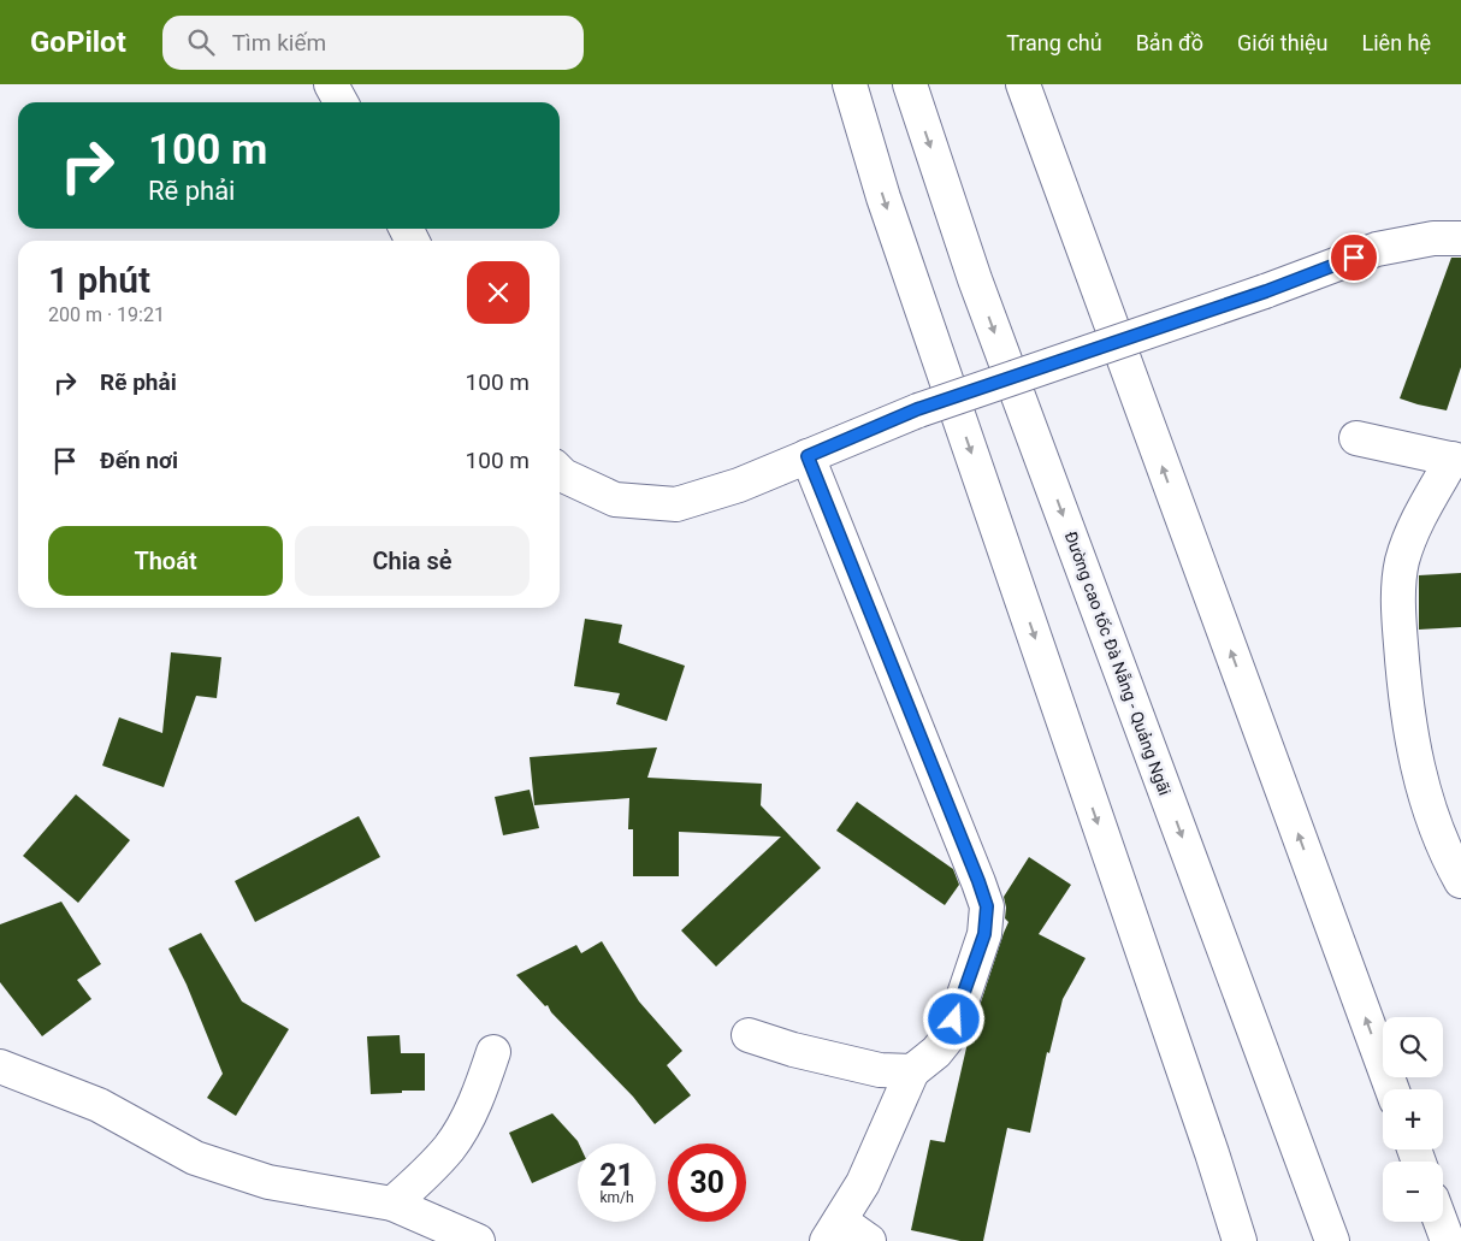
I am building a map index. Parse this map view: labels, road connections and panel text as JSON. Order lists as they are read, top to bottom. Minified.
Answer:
{"streets":{"main road":["Đường cao tốc Đà Nẵng - Quảng Ngãi"]},"page":{"header":"GoPilot","search":"Tìm kiếm","nav":["Trang chủ","Bản đồ","Giới thiệu","Liên hệ"],"turn":["100 m","Rẽ phải"],"heading":["1 phút","200 m · 19:21"],"list":[{"name":"Rẽ phải","value":"100 m"},{"name":"Đến nơi","value":"100 m"}],"buttons":["Thoát","Chia sẻ"],"map_buttons":["+","−"],"speed":"21 km/h","limit":"30"}}
